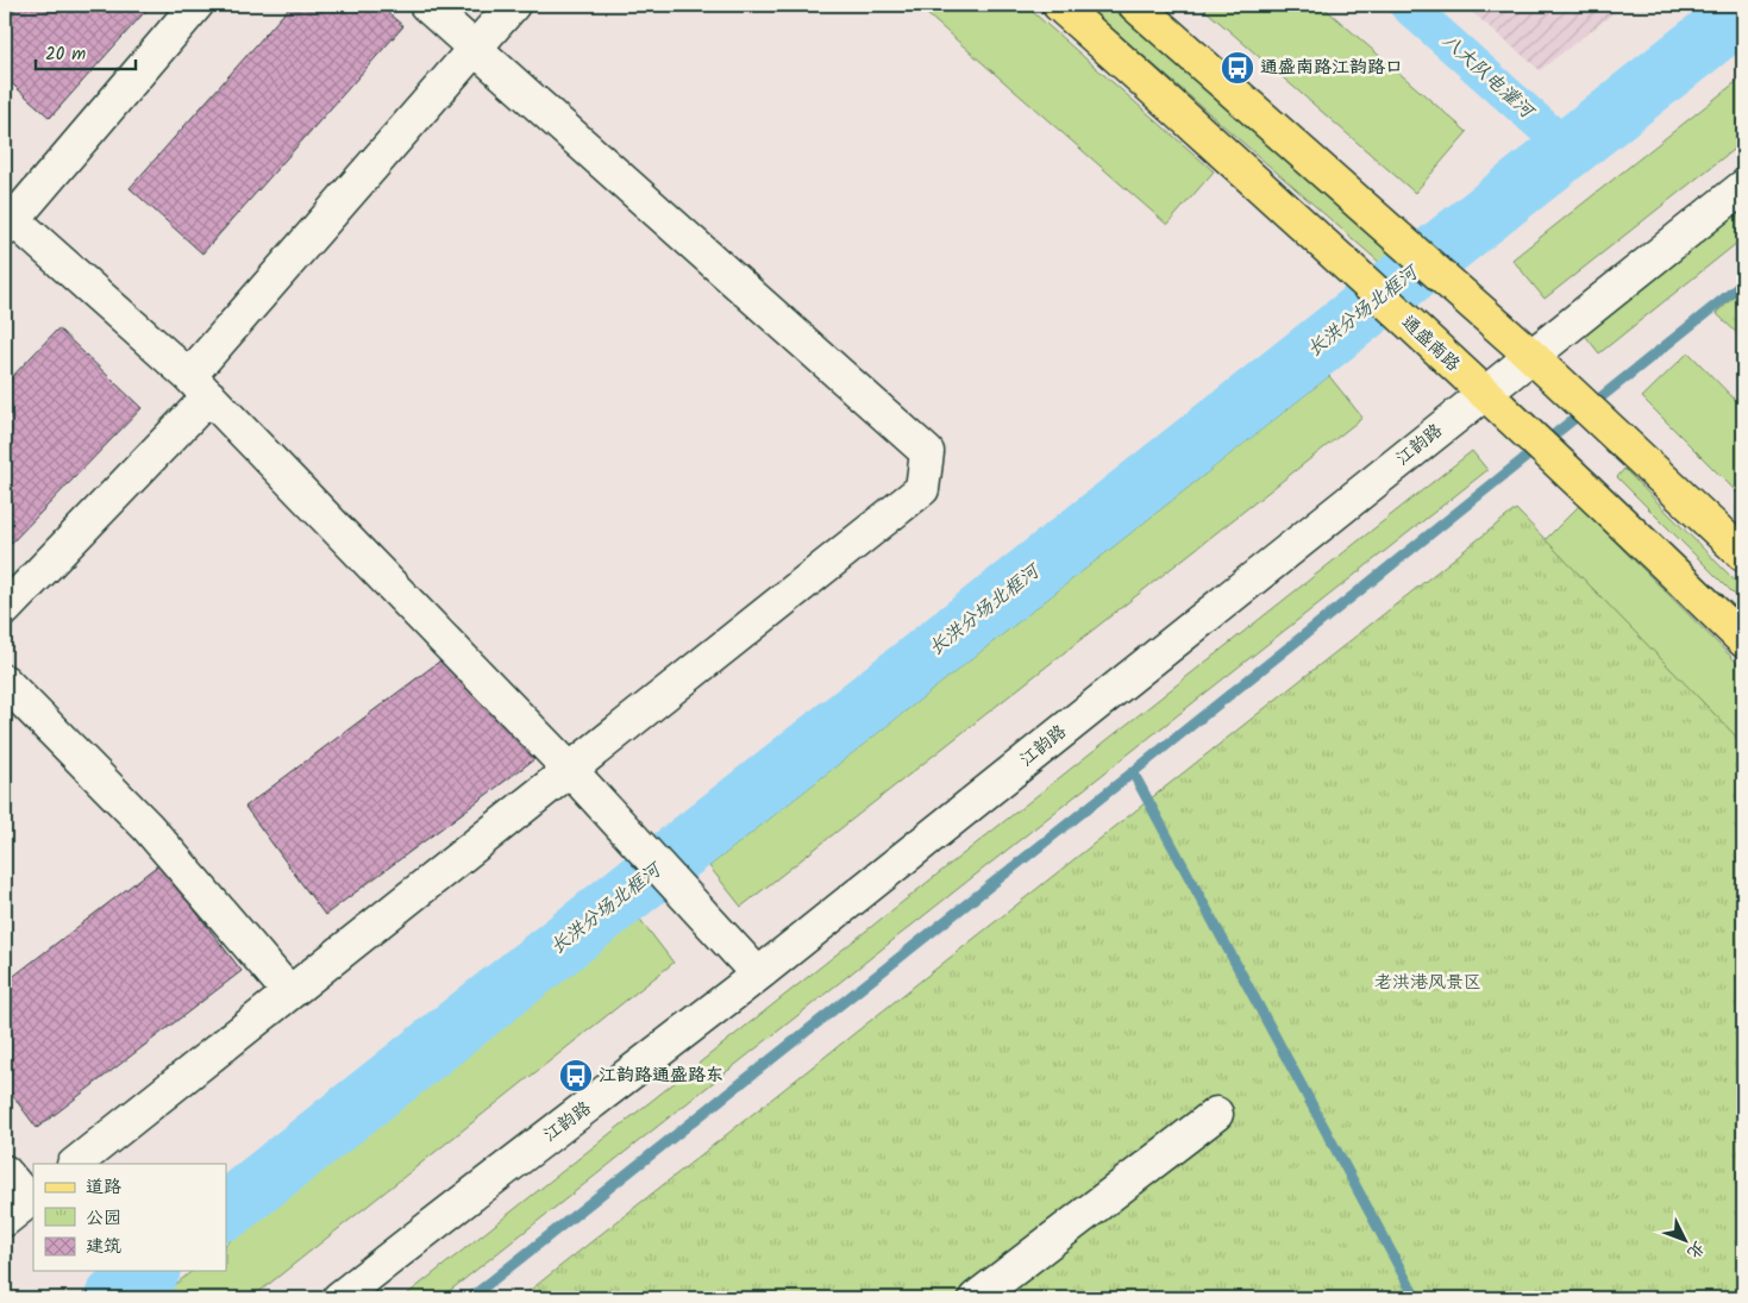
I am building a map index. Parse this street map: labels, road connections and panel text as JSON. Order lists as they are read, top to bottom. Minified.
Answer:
{"streets":{"main road":["通盛南路"],"street":["江韵路"]},"crossings":[["通盛南路","江韵路"]],"water":["八大队电灌河","长洪分场北框河"],"parks":["老洪港风景区"],"places":{"bus stop":["通盛南路江韵路口","江韵路通盛路东"]},"legend":["道路","公园","建筑"],"scale_bar":"20 m","north":"bottom right"}
